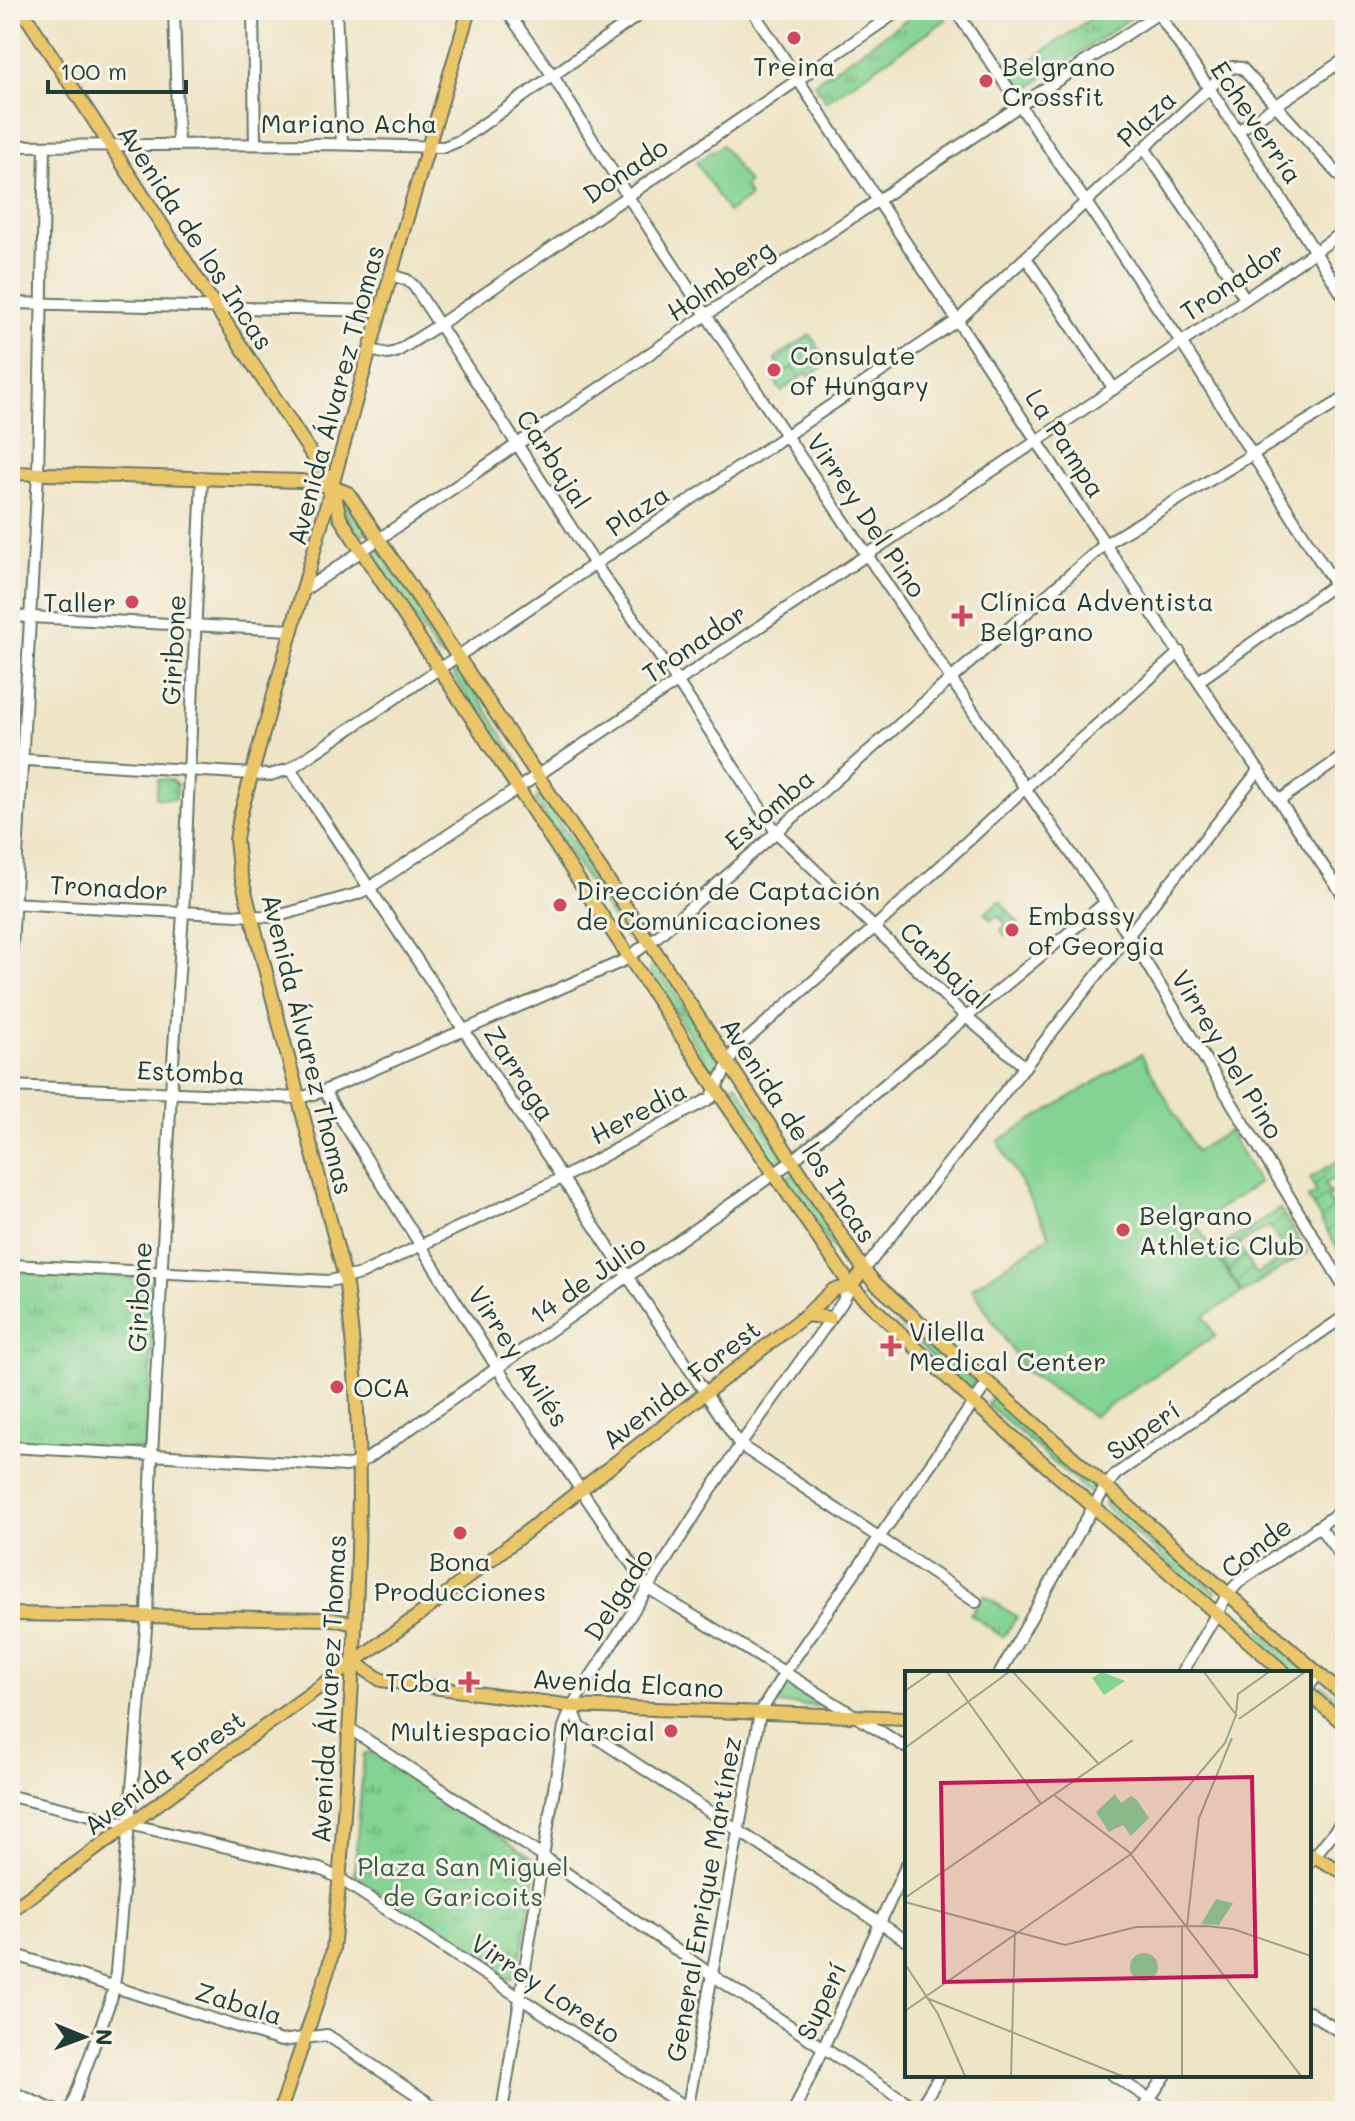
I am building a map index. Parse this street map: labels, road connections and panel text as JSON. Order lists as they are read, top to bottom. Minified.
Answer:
{"streets":{"main road":["Avenida de los Incas","Avenida Álvarez Thomas","Avenida Forest","Avenida Elcano"],"street":["Plaza","Echeverría","Mariano Acha","Donado","Holmberg","Tronador","La Pampa","Carbajal","Virrey Del Pino","Giribone","Estomba","Zarraga","Heredia","14 de Julio","Virrey Avilés","Superí","Conde","Delgado","General Enrique Martínez","Virrey Loreto","Zabala"]},"crossings":[["Plaza","Echeverría"],["Plaza","Avenida de los Incas"],["Plaza","Avenida Álvarez Thomas"],["Plaza","La Pampa"],["Plaza","Carbajal"],["Plaza","Virrey Del Pino"],["Plaza","Giribone"],["Plaza","Zarraga"],["Echeverría","Holmberg"],["Echeverría","Tronador"],["Mariano Acha","Avenida de los Incas"],["Mariano Acha","Avenida Álvarez Thomas"],["Mariano Acha","Virrey Del Pino"],["Donado","Avenida Álvarez Thomas"],["Donado","La Pampa"],["Donado","Carbajal"],["Donado","Virrey Del Pino"],["Avenida de los Incas","Holmberg"],["Avenida de los Incas","Tronador"],["Avenida de los Incas","Avenida Álvarez Thomas"],["Avenida de los Incas","Estomba"],["Avenida de los Incas","Heredia"],["Avenida de los Incas","14 de Julio"],["Avenida de los Incas","Avenida Forest"],["Avenida de los Incas","Superí"],["Avenida de los Incas","Conde"],["Avenida de los Incas","Delgado"],["Avenida de los Incas","General Enrique Martínez"],["Holmberg","Avenida Álvarez Thomas"],["Holmberg","La Pampa"],["Holmberg","Carbajal"],["Holmberg","Virrey Del Pino"],["Tronador","Avenida Álvarez Thomas"],["Tronador","La Pampa"],["Tronador","Carbajal"],["Tronador","Virrey Del Pino"],["Tronador","Giribone"],["Tronador","Zarraga"],["Avenida Álvarez Thomas","Carbajal"],["Avenida Álvarez Thomas","Estomba"],["Avenida Álvarez Thomas","Heredia"],["Avenida Álvarez Thomas","14 de Julio"],["Avenida Álvarez Thomas","Avenida Forest"],["Avenida Álvarez Thomas","Avenida Elcano"],["Avenida Álvarez Thomas","Virrey Loreto"],["Avenida Álvarez Thomas","Zabala"],["La Pampa","Estomba"],["La Pampa","Heredia"],["La Pampa","Avenida Forest"],["Carbajal","Estomba"],["Carbajal","Heredia"],["Carbajal","14 de Julio"],["Carbajal","Avenida Forest"],["Virrey Del Pino","Estomba"],["Virrey Del Pino","Heredia"],["Virrey Del Pino","14 de Julio"],["Virrey Del Pino","Avenida Forest"],["Giribone","Estomba"],["Giribone","Heredia"],["Giribone","Avenida Forest"],["Giribone","Virrey Loreto"],["Giribone","Zabala"],["Estomba","Zarraga"],["Estomba","Virrey Avilés"],["Zarraga","Heredia"],["Zarraga","14 de Julio"],["Zarraga","Avenida Forest"],["Zarraga","Delgado"],["Zarraga","General Enrique Martínez"],["Heredia","Virrey Avilés"],["14 de Julio","Virrey Avilés"],["Virrey Avilés","Avenida Forest"],["Virrey Avilés","Delgado"],["Virrey Avilés","Avenida Elcano"],["Virrey Avilés","General Enrique Martínez"],["Avenida Forest","Delgado"],["Avenida Forest","Avenida Elcano"],["Avenida Forest","Virrey Loreto"],["Delgado","Avenida Elcano"],["Delgado","Virrey Loreto"],["Avenida Elcano","General Enrique Martínez"],["General Enrique Martínez","Virrey Loreto"]],"parks":["Plaza San Miguel de Garicoits"],"places":{"other":["Treina","Belgrano Crossfit","Consulate of Hungary","Taller","Dirección de Captación de Comunicaciones","Embassy of Georgia","Belgrano Athletic Club","OCA","Bona Producciones","Multiespacio Marcial"],"health":["Clínica Adventista Belgrano","Vilella Medical Center","TCba"]},"scale_bar":"100 m","north":"right"}
